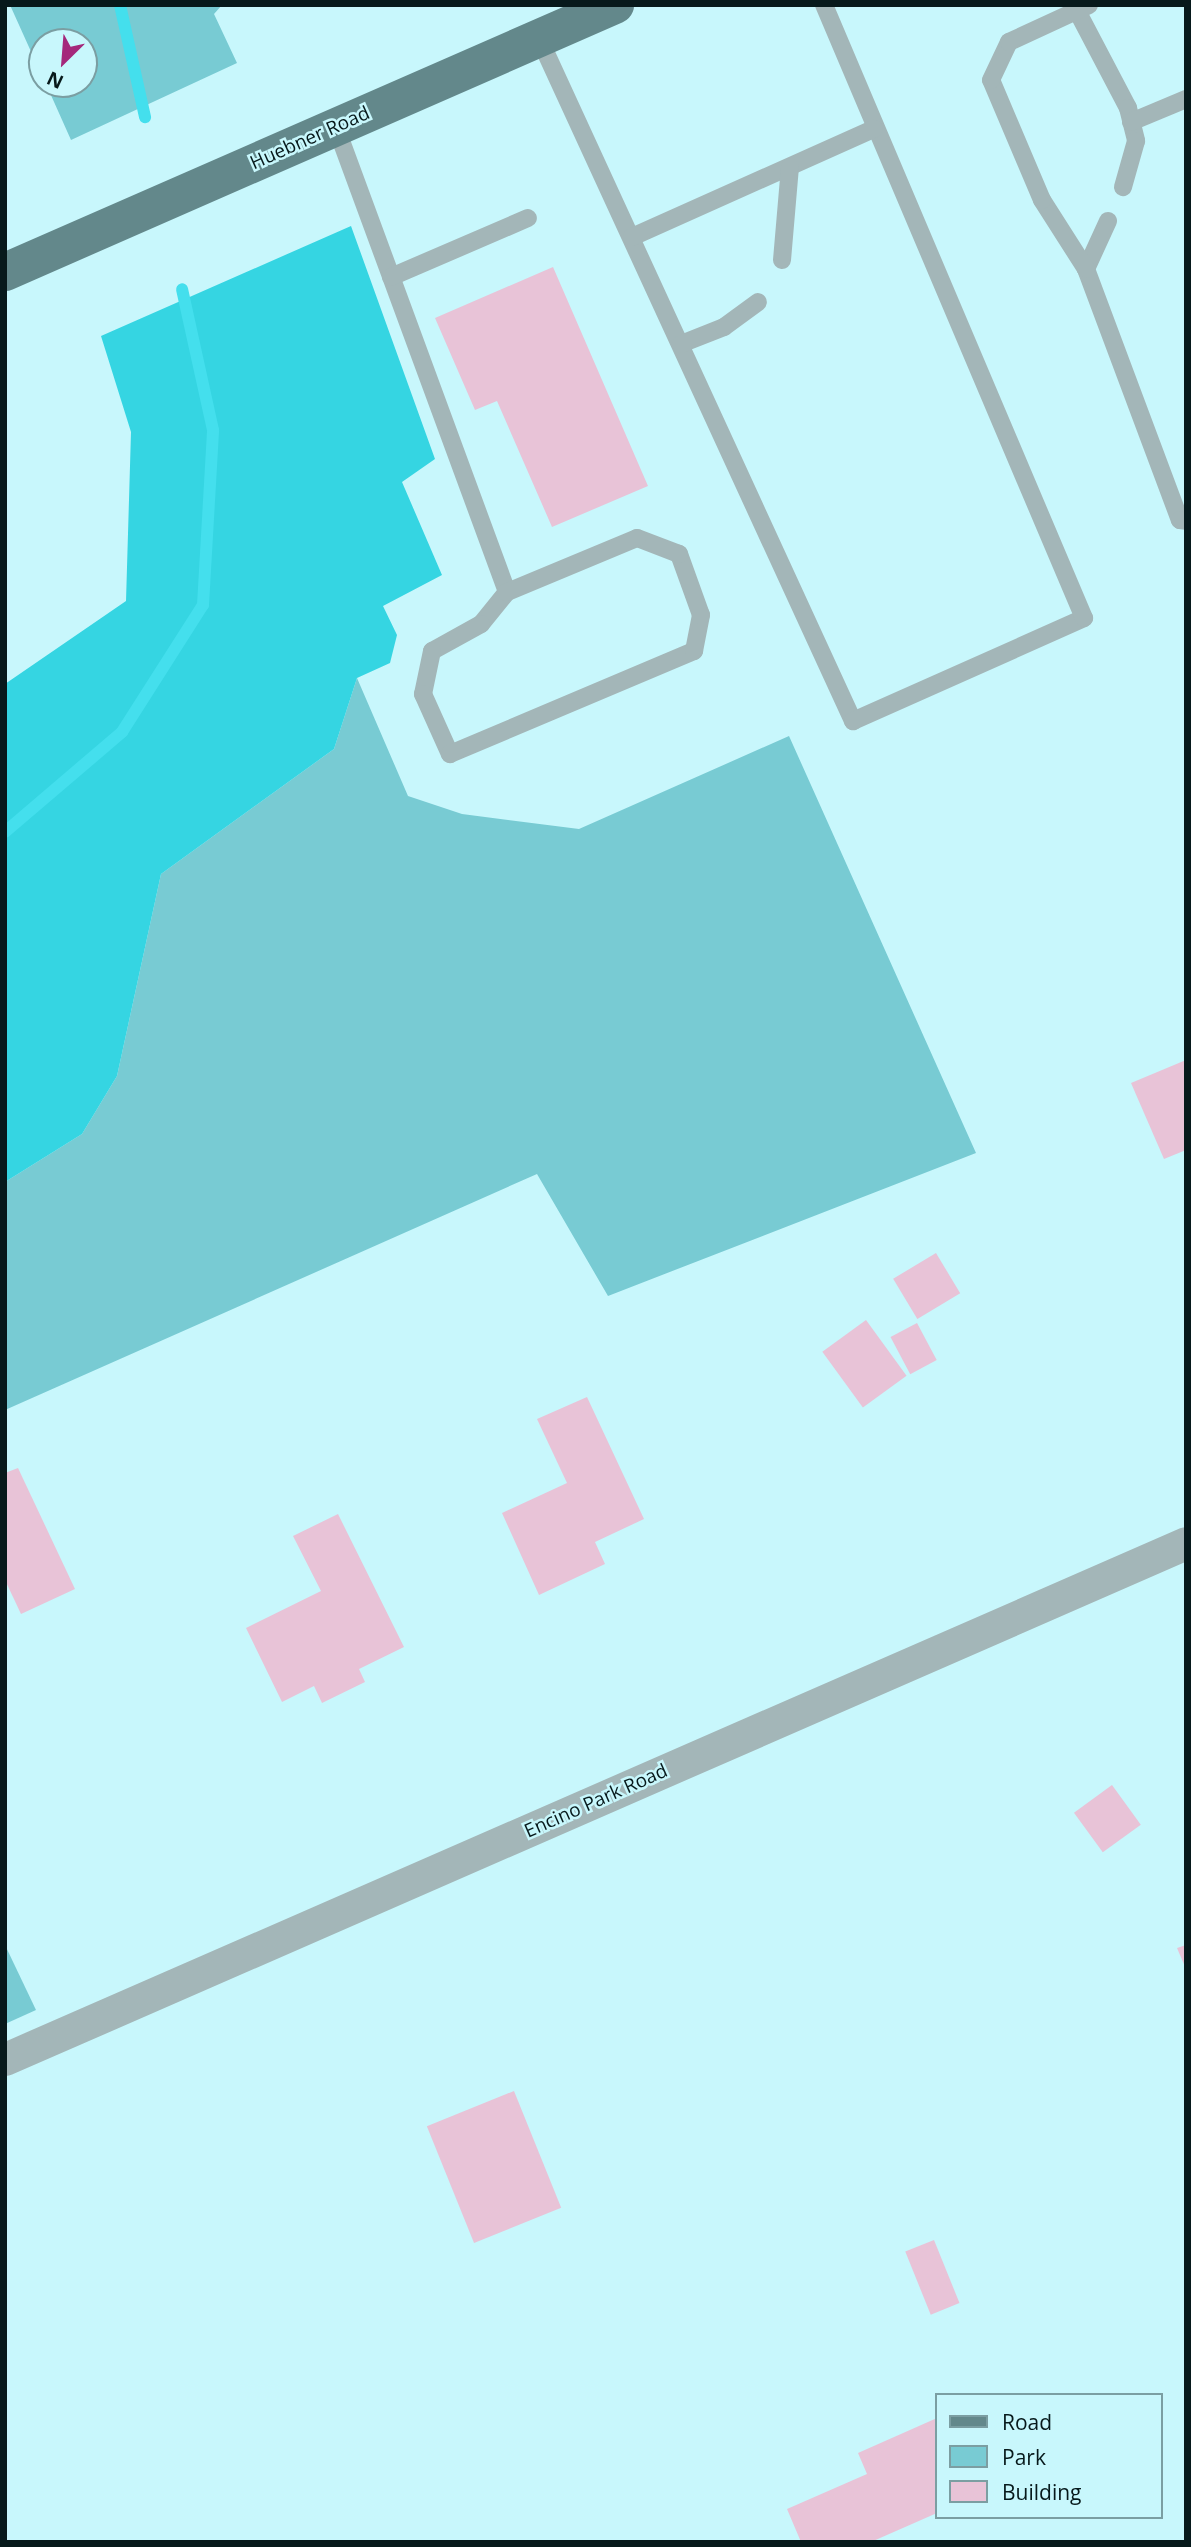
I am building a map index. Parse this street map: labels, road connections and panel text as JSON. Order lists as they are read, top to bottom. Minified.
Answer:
{"streets":{"main road":["Huebner Road"],"street":["Encino Park Road"]},"legend":["Road","Park","Building"],"north":"bottom left"}
